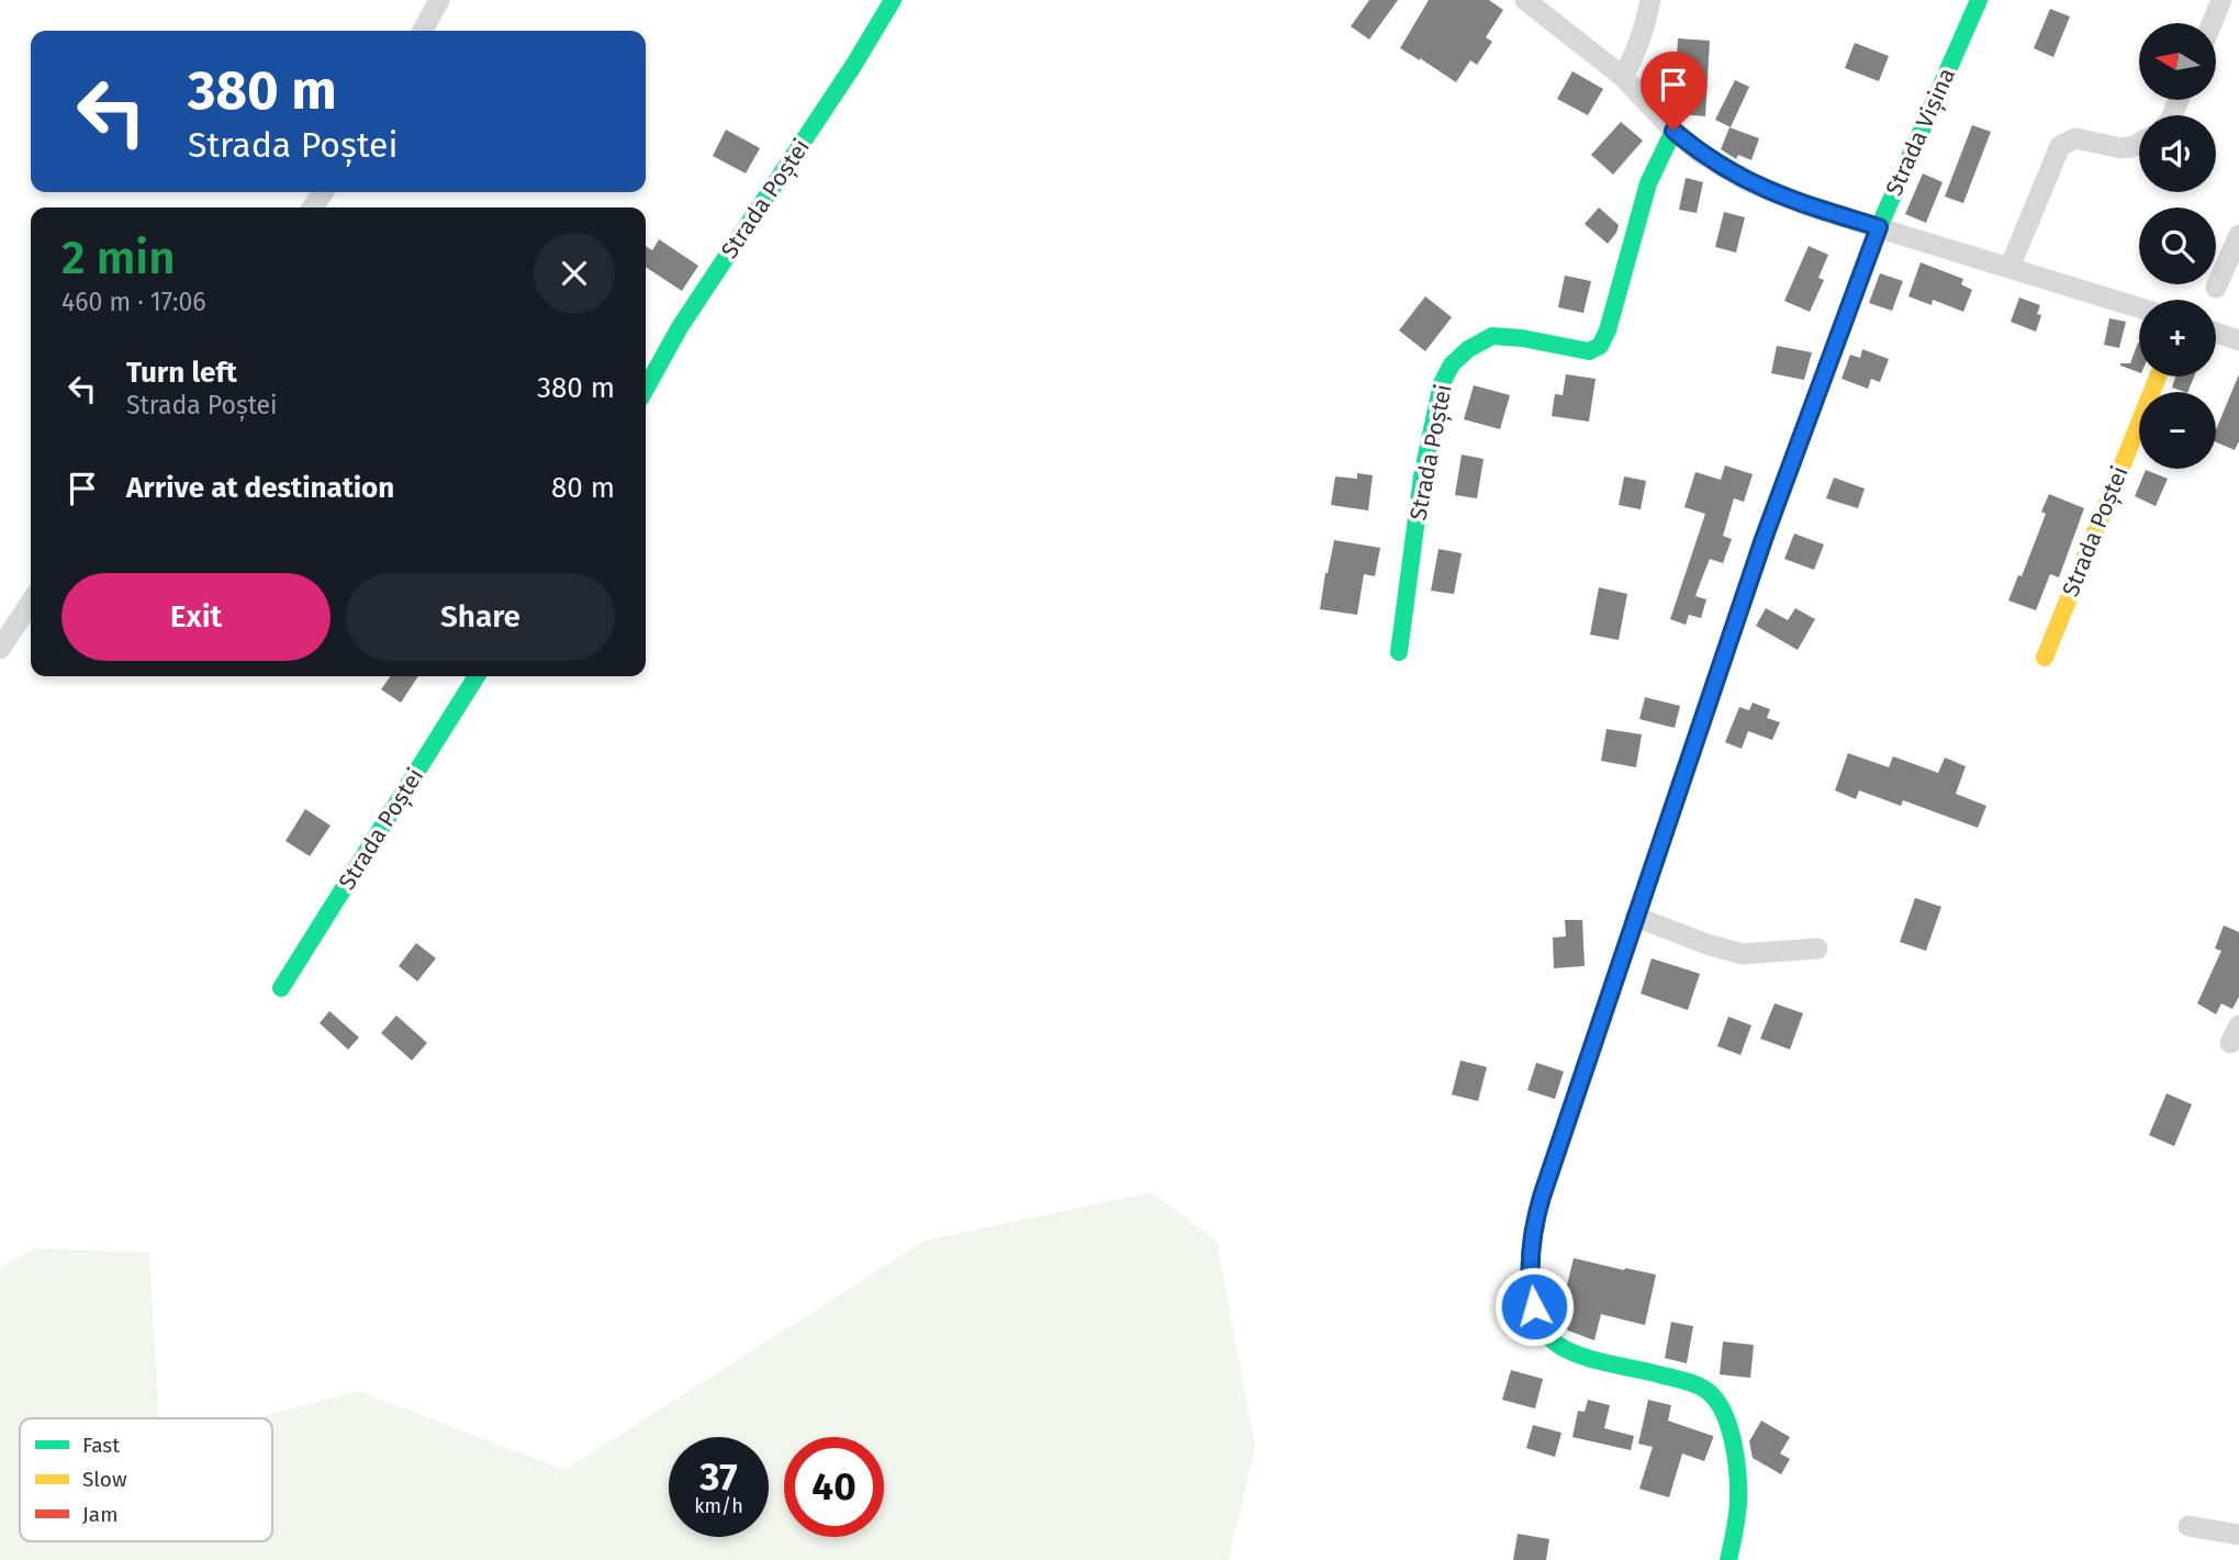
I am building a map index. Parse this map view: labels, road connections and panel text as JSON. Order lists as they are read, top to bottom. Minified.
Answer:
{"streets":{"street":["Strada Vișina","Strada Poștei"]},"legend":["Fast","Slow","Jam"],"north":"left","page":{"map_buttons":["+","−"],"turn":["380 m","Strada Poștei"],"heading":["2 min","460 m · 17:06"],"list":[{"name":"Turn left","note":"Strada Poștei","value":"380 m"},{"name":"Arrive at destination","value":"80 m"}],"buttons":["Exit","Share"],"speed":"37 km/h","limit":"40"}}
